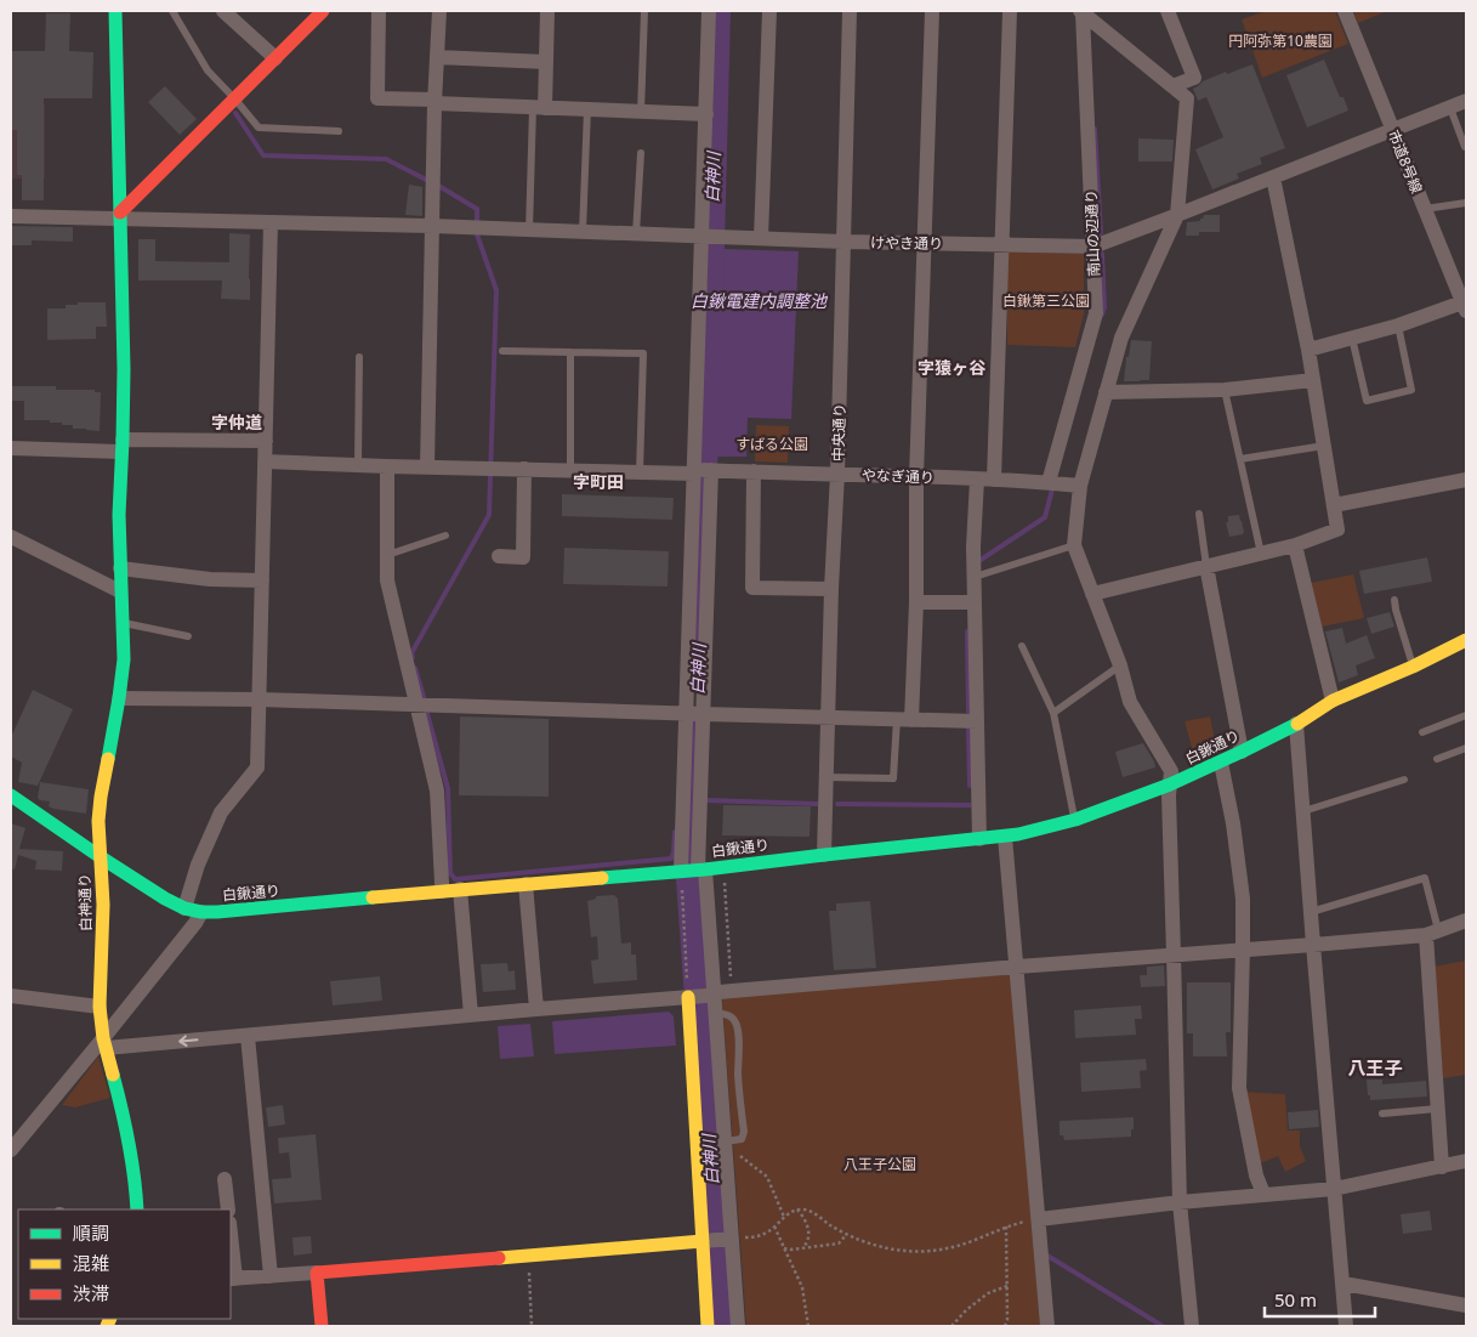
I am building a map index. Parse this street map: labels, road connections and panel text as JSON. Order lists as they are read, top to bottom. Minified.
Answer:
{"streets":{"street":["市道8号線","南山の辺通り","けやき通り","中央通り","やなぎ通り","白鍬通り","白神通り"]},"crossings":[["南山の辺通り","けやき通り"],["南山の辺通り","やなぎ通り"],["けやき通り","中央通り"],["けやき通り","白神通り"],["中央通り","やなぎ通り"],["中央通り","白鍬通り"],["白鍬通り","白神通り"]],"districts":["字猿ヶ谷","字仲道","字町田","八王子"],"water":["白神川","白鍬電建内調整池"],"parks":["円阿弥第10農園","白鍬第三公園","すばる公園","八王子公園"],"legend":["順調","混雑","渋滞"],"scale_bar":"50 m"}
